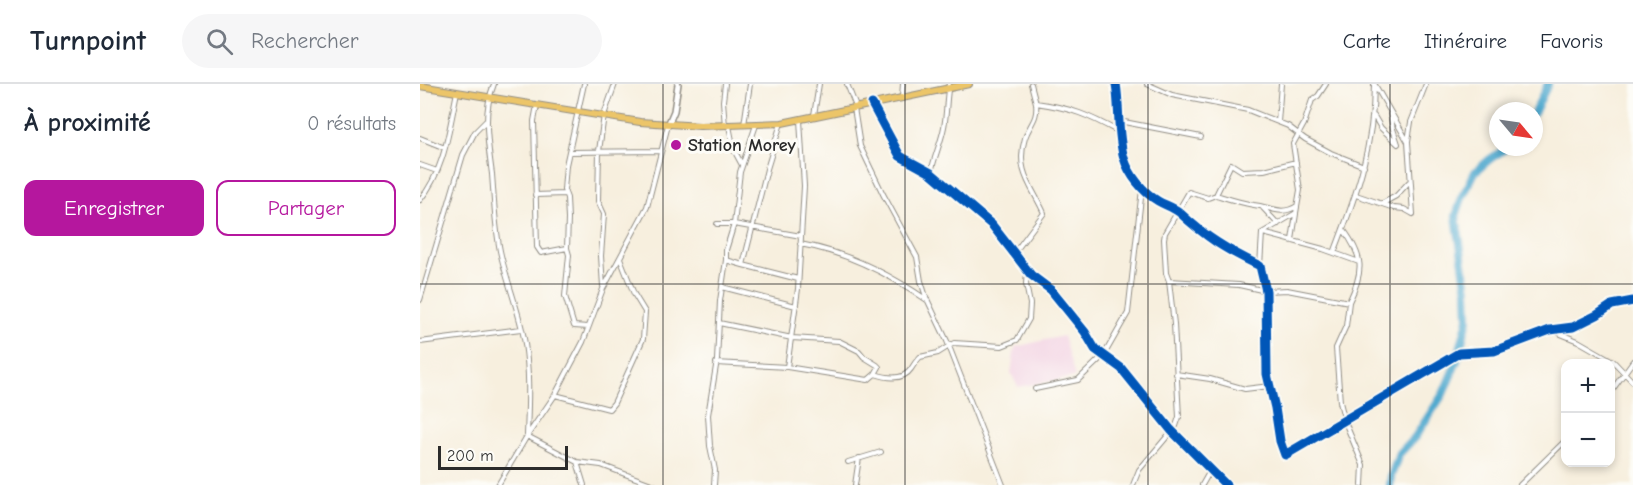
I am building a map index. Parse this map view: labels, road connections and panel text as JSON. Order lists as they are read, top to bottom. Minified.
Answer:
{"places":["Station Morey"],"scale_bar":"200 m","north":"bottom right","page":{"header":"Turnpoint","search":"Rechercher","nav":["Carte","Itinéraire","Favoris"],"heading":["À proximité","0 résultats"],"buttons":["Enregistrer","Partager"],"map_buttons":["+","−"],"scale":"200 m"}}
